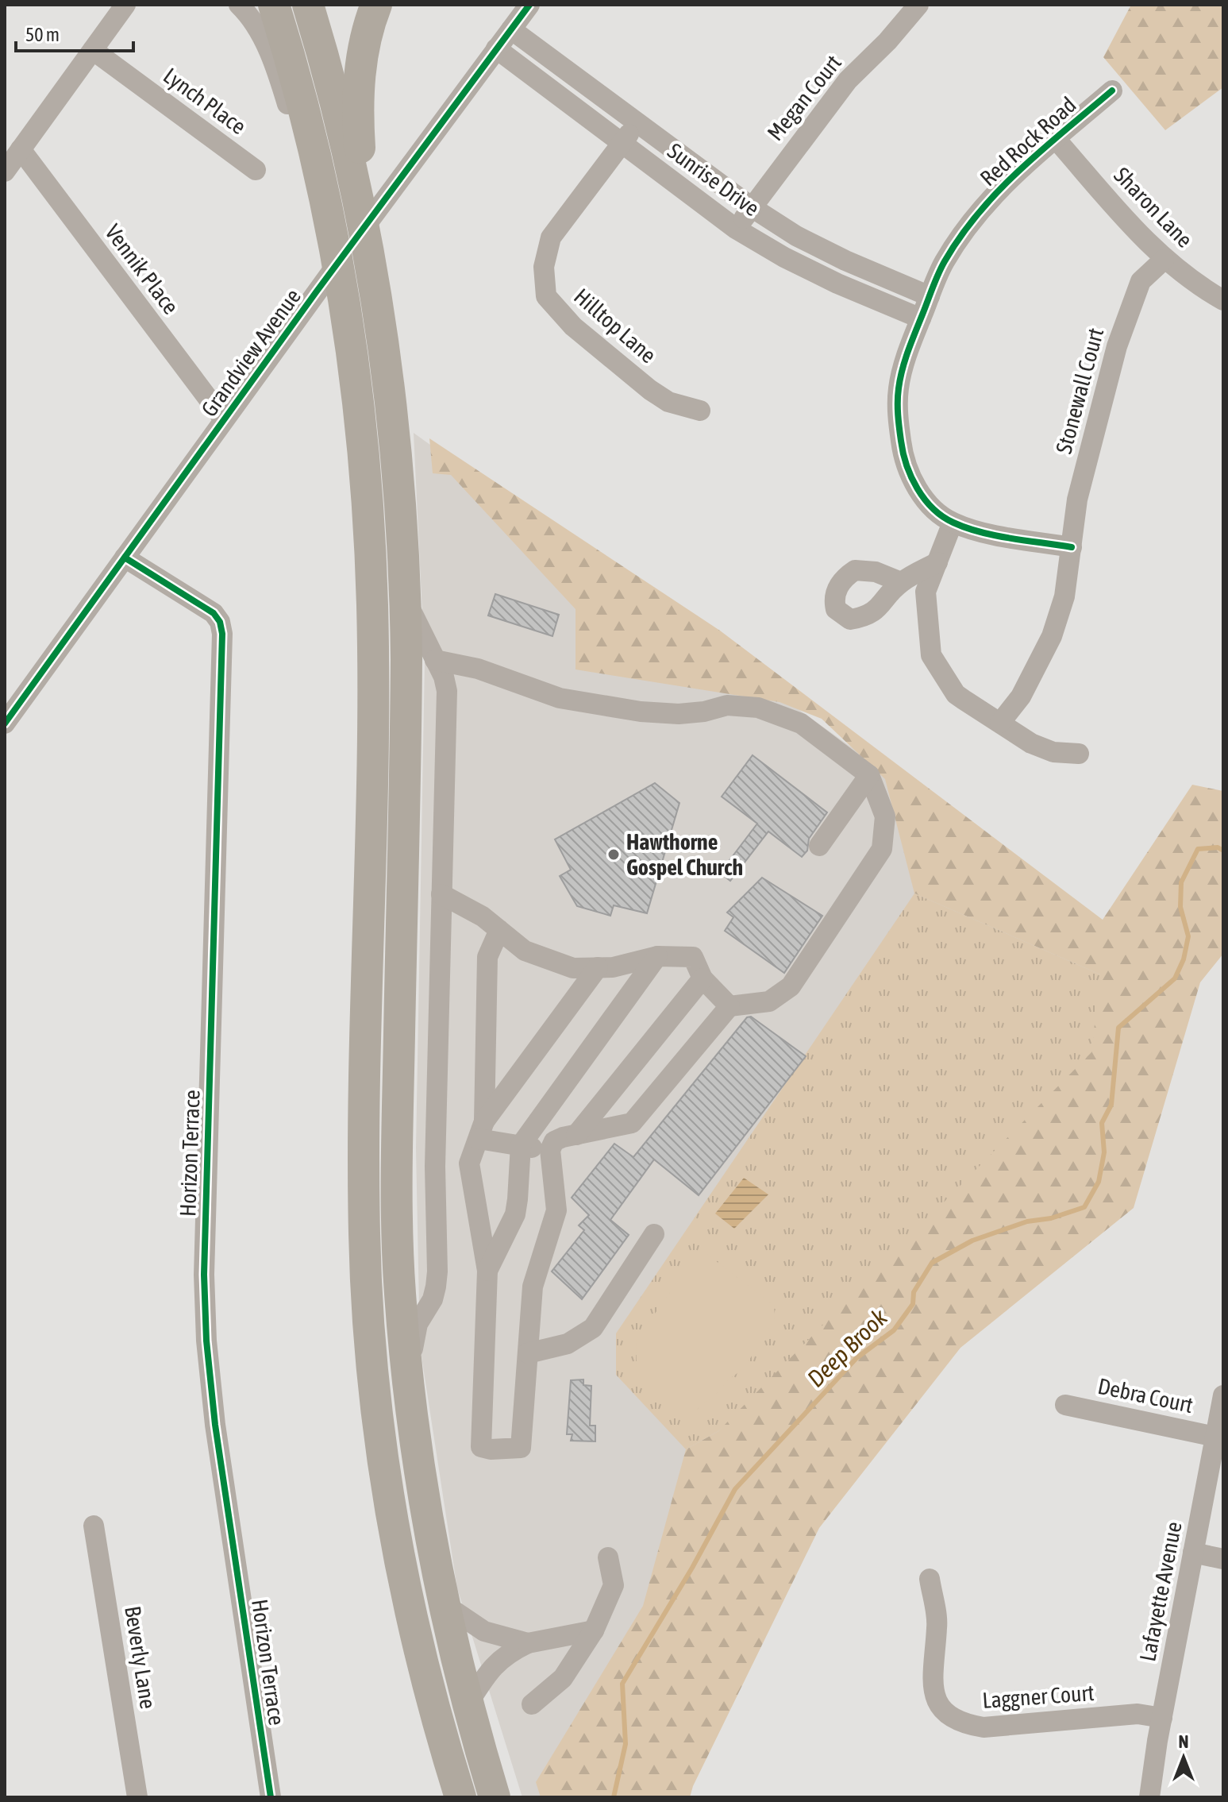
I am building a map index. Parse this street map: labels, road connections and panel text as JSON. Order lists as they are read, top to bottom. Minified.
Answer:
{"streets":{"street":["Megan Court","Lynch Place","Red Rock Road","Sunrise Drive","Sharon Lane","Vennik Place","Hilltop Lane","Grandview Avenue","Stonewall Court","Horizon Terrace","Debra Court","Lafayette Avenue","Beverly Lane","Laggner Court"]},"crossings":[["Megan Court","Sunrise Drive"],["Red Rock Road","Sunrise Drive"],["Red Rock Road","Sharon Lane"],["Red Rock Road","Stonewall Court"],["Sunrise Drive","Hilltop Lane"],["Sunrise Drive","Grandview Avenue"],["Sharon Lane","Stonewall Court"],["Vennik Place","Grandview Avenue"],["Grandview Avenue","Horizon Terrace"],["Debra Court","Lafayette Avenue"],["Lafayette Avenue","Laggner Court"]],"water":["Deep Brook"],"places":["Hawthorne Gospel Church"],"scale_bar":"50 m","north":"top"}
